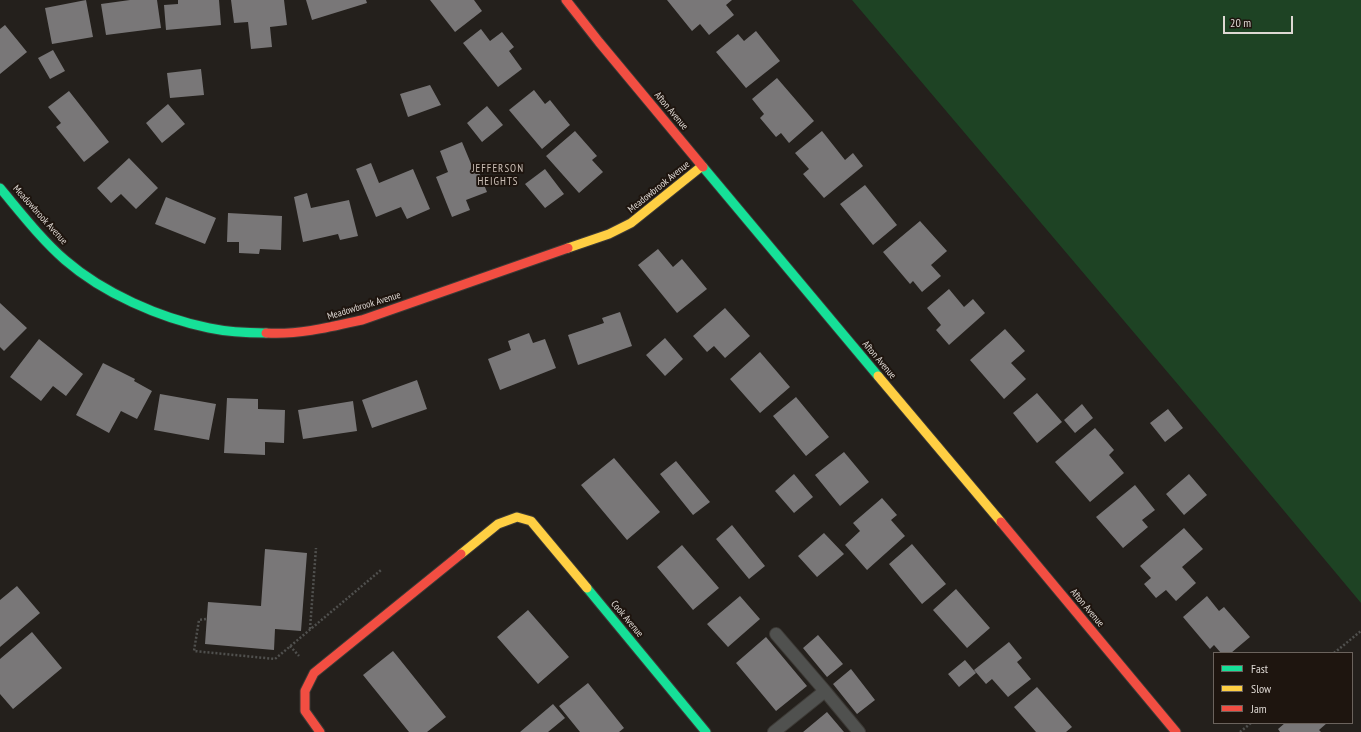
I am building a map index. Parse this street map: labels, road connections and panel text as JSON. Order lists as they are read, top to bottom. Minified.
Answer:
{"streets":{"street":["Afton Avenue","Meadowbrook Avenue","Cook Avenue"]},"crossings":[["Afton Avenue","Meadowbrook Avenue"]],"districts":["JEFFERSON HEIGHTS"],"legend":["Fast","Slow","Jam"],"scale_bar":"20 m"}
